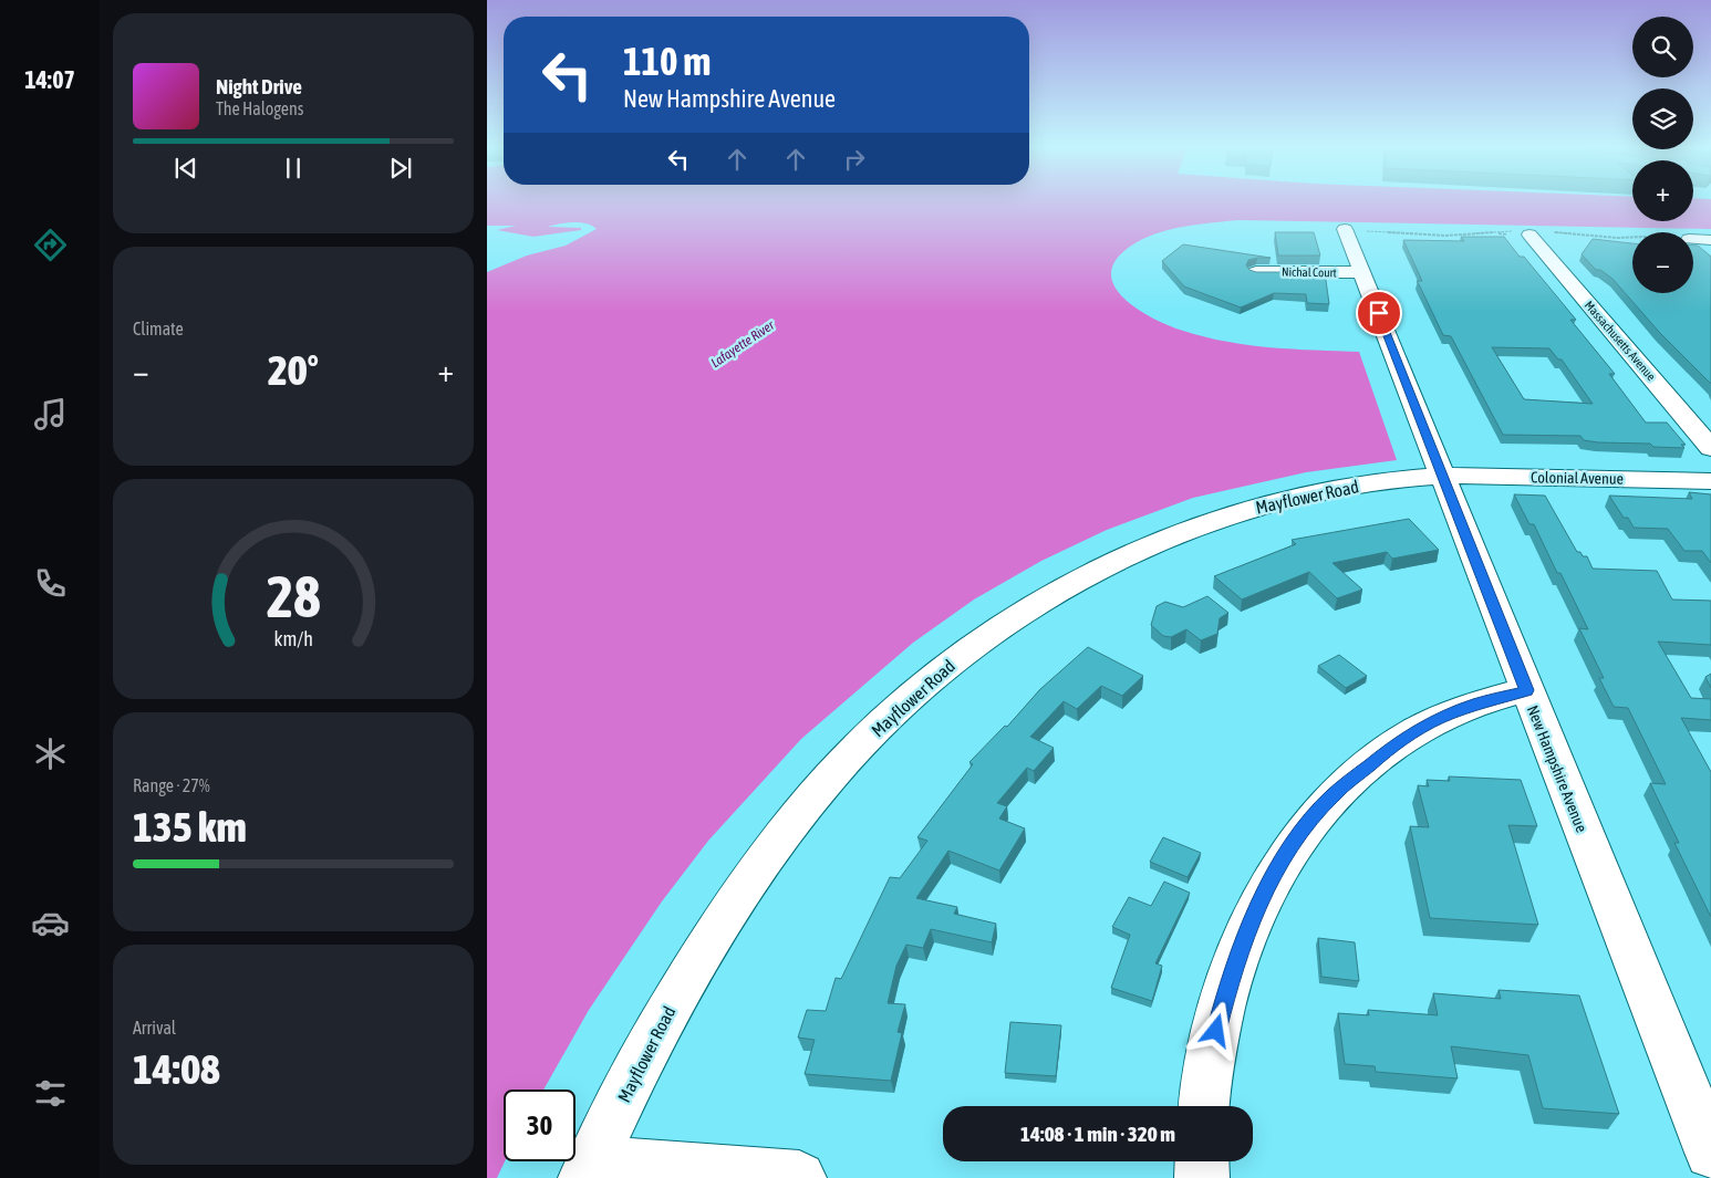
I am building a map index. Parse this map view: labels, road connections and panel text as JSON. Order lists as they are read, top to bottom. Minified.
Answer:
{"streets":{"street":["Nichal Court","Massachusetts Avenue","Colonial Avenue","Mayflower Road","New Hampshire Avenue"]},"crossings":[["Nichal Court","New Hampshire Avenue"],["Colonial Avenue","Mayflower Road"],["Colonial Avenue","New Hampshire Avenue"],["Mayflower Road","New Hampshire Avenue"]],"water":["Lafayette River"],"page":{"tabs":"14:07","map_buttons":["+","−"],"turn":["110 m","New Hampshire Avenue"],"song":["Night Drive","The Halogens"],"tile":["Climate",["Range · 27%","135 km"],["Arrival","14:08"]],"heat":["−","20°","+"],"limit":"30","trip":"14:08 · 1 min · 320 m","gauge":["28","km/h"]}}
